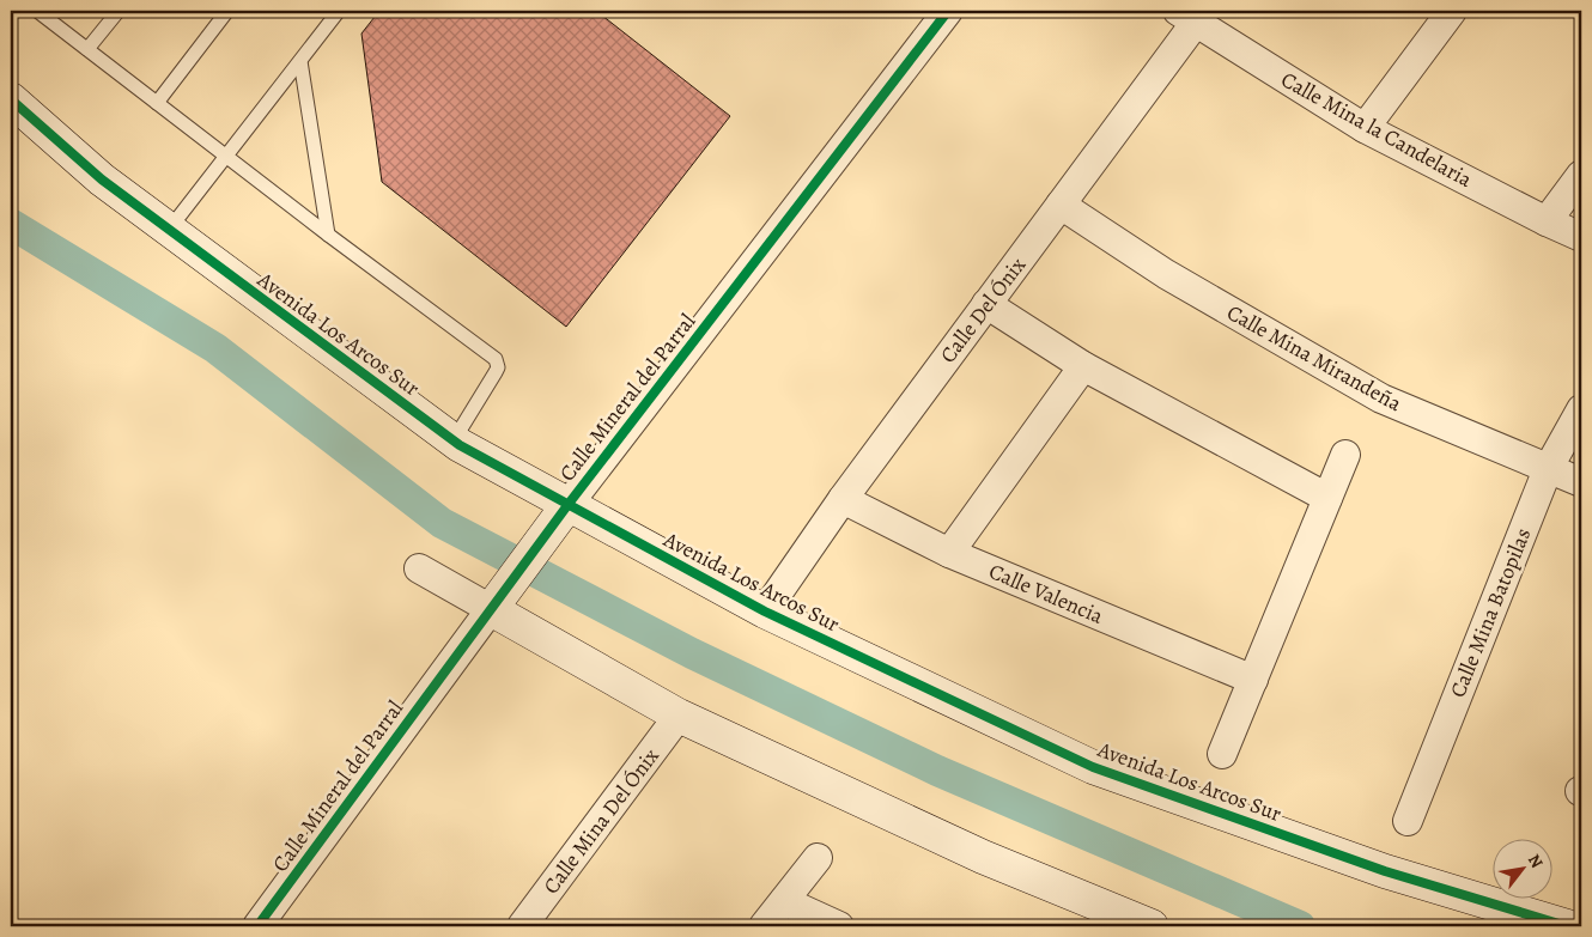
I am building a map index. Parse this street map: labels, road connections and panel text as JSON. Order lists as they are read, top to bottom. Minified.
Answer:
{"streets":{"street":["Calle Mina la Candelaria","Calle Del Ónix","Avenida Los Arcos Sur","Calle Mina Mirandeña","Calle Mineral del Parral","Calle Valencia","Calle Mina Batopilas","Calle Mina Del Ónix"]},"crossings":[["Calle Mina la Candelaria","Calle Del Ónix"],["Calle Del Ónix","Avenida Los Arcos Sur"],["Calle Del Ónix","Calle Mina Mirandeña"],["Calle Del Ónix","Calle Valencia"],["Avenida Los Arcos Sur","Calle Mineral del Parral"],["Calle Mina Mirandeña","Calle Mina Batopilas"]],"north":"top right"}
